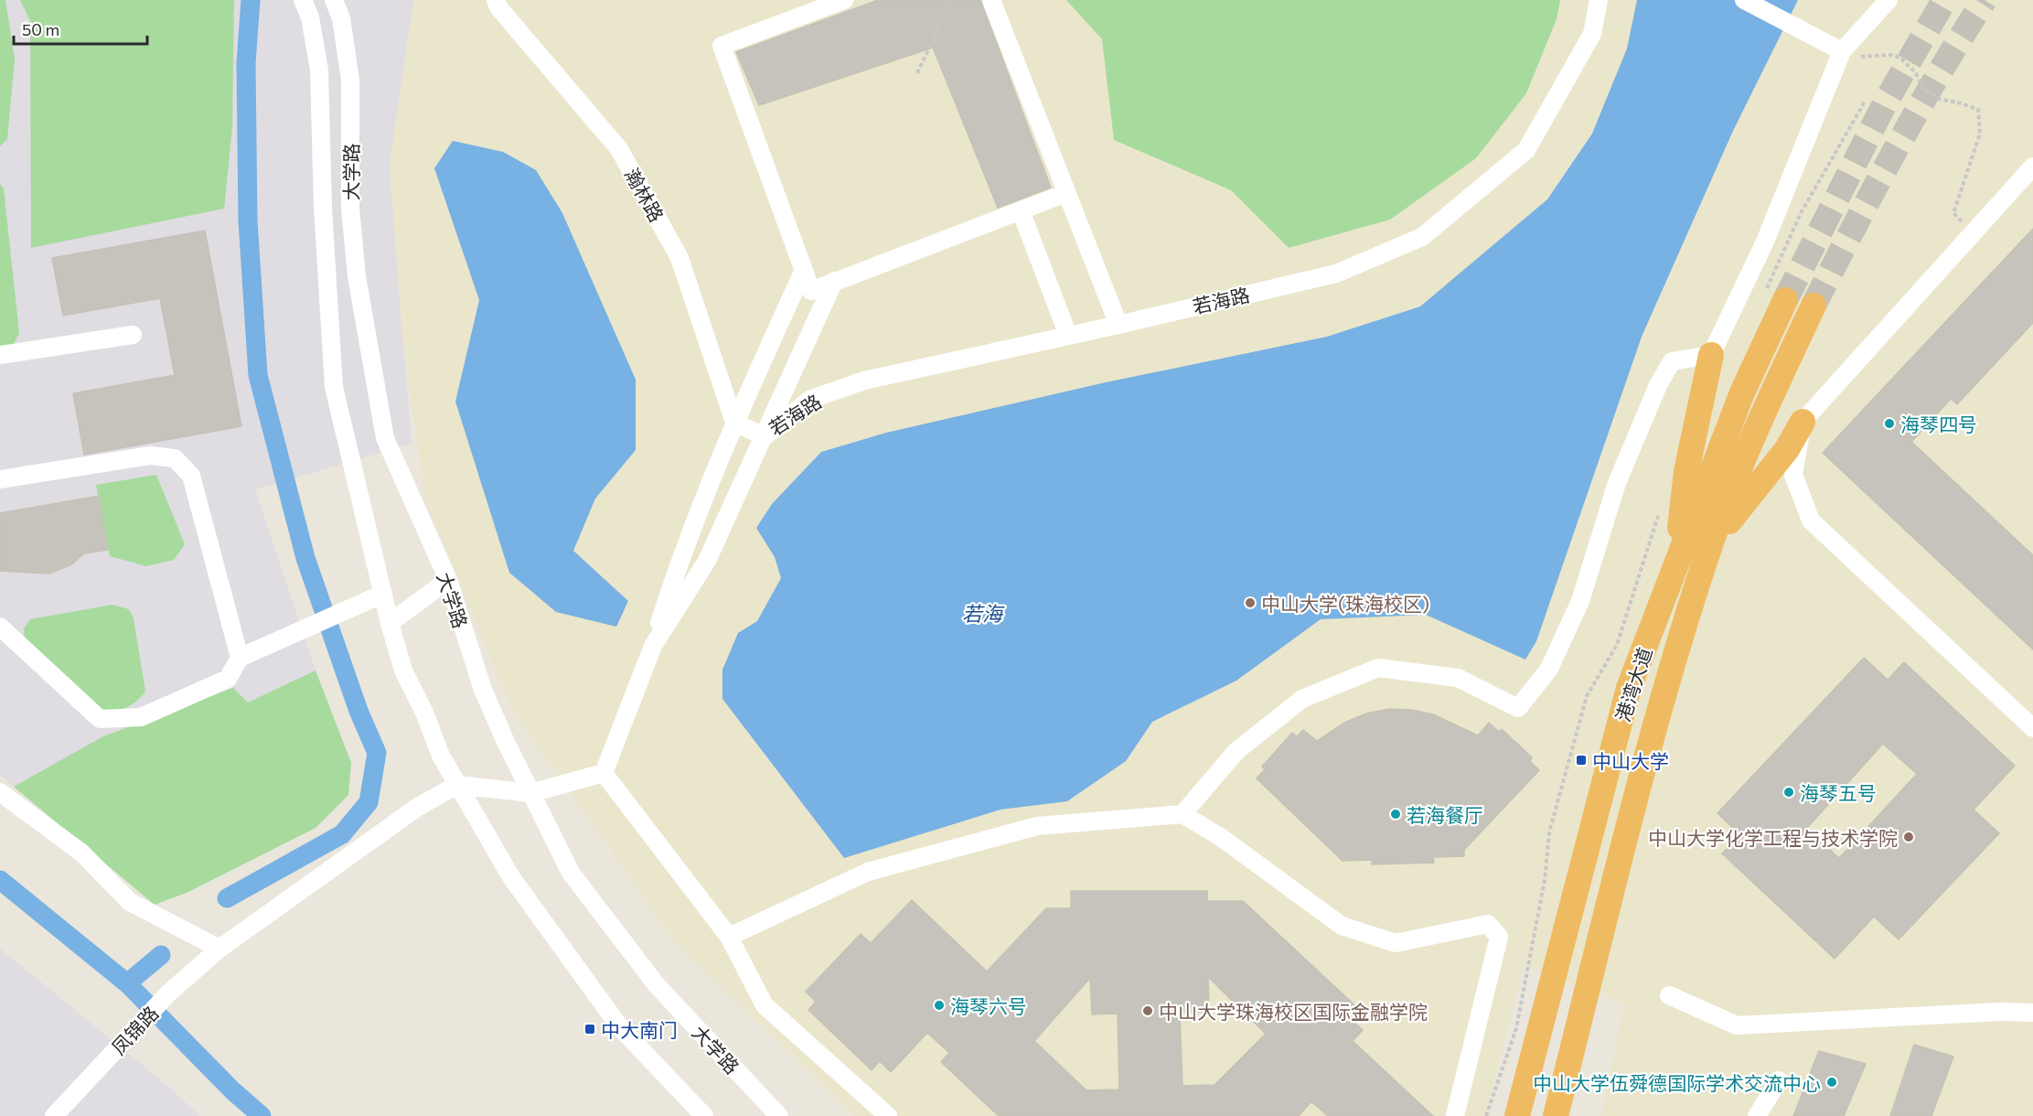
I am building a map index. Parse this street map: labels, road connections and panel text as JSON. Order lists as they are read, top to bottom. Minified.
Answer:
{"streets":{"highway":["港湾大道"],"street":["大学路","瀚林路","若海路","凤锦路"]},"crossings":[["大学路","凤锦路"],["瀚林路","若海路"]],"water":["若海"],"places":{"other":["海琴四号","中山大学(珠海校区)","海琴五号","若海餐厅","中山大学化学工程与技术学院","海琴六号","中山大学珠海校区国际金融学院","中山大学伍舜德国际学术交流中心"],"transit":["中山大学","中大南门"]},"scale_bar":"50 m"}
